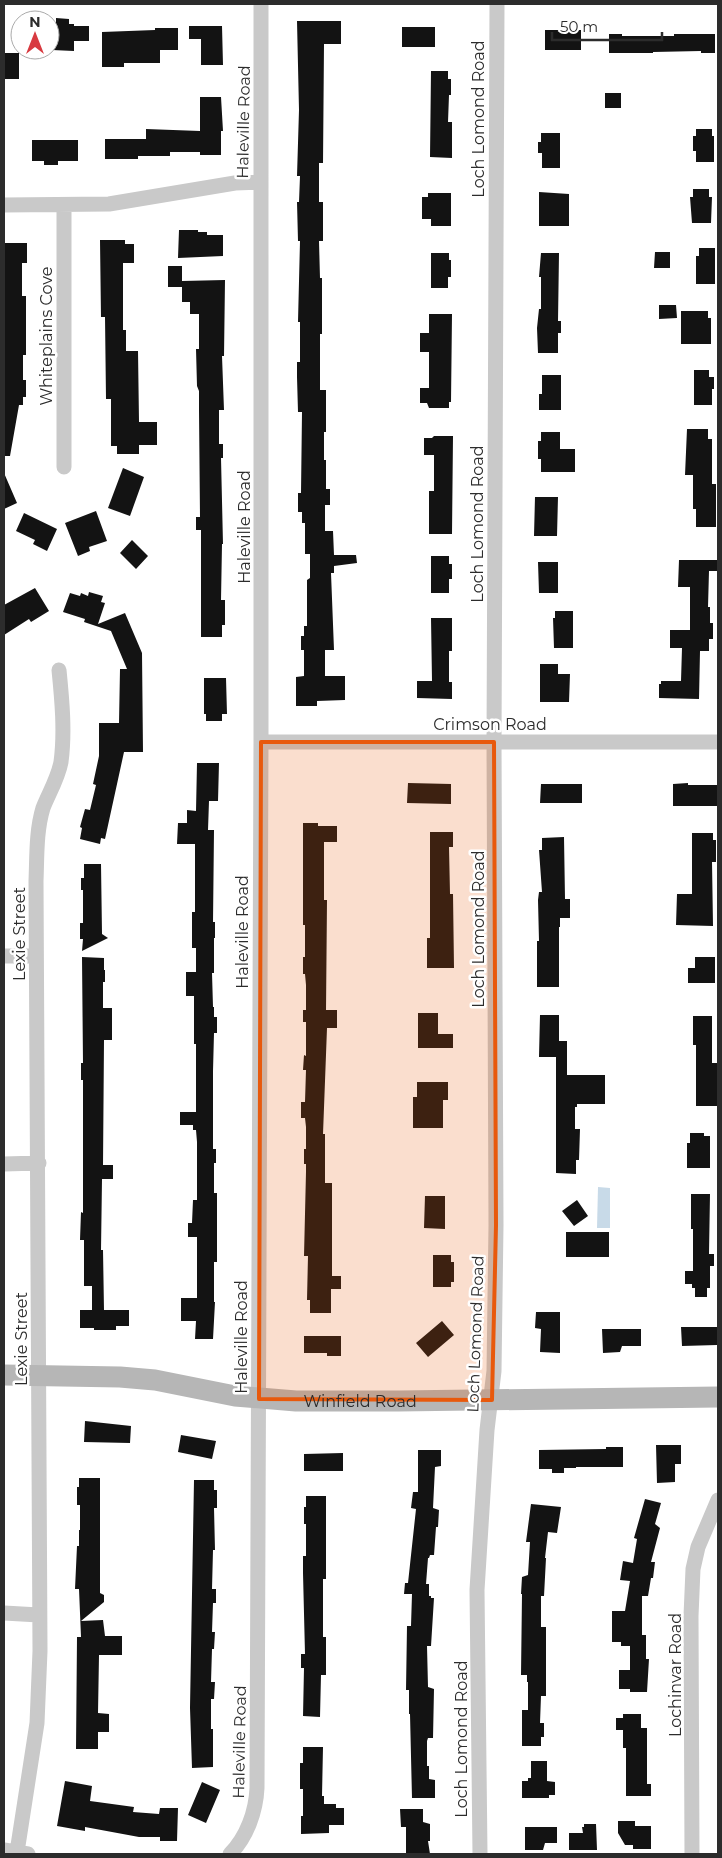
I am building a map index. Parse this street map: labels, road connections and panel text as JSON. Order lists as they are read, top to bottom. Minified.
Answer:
{"streets":{"street":["Loch Lomond Road","Haleville Road","Whiteplains Cove","Crimson Road","Lexie Street","Winfield Road","Lochinvar Road"]},"crossings":[["Loch Lomond Road","Crimson Road"],["Loch Lomond Road","Winfield Road"],["Haleville Road","Crimson Road"],["Haleville Road","Winfield Road"],["Lexie Street","Winfield Road"]],"scale_bar":"50 m","north":"top"}
